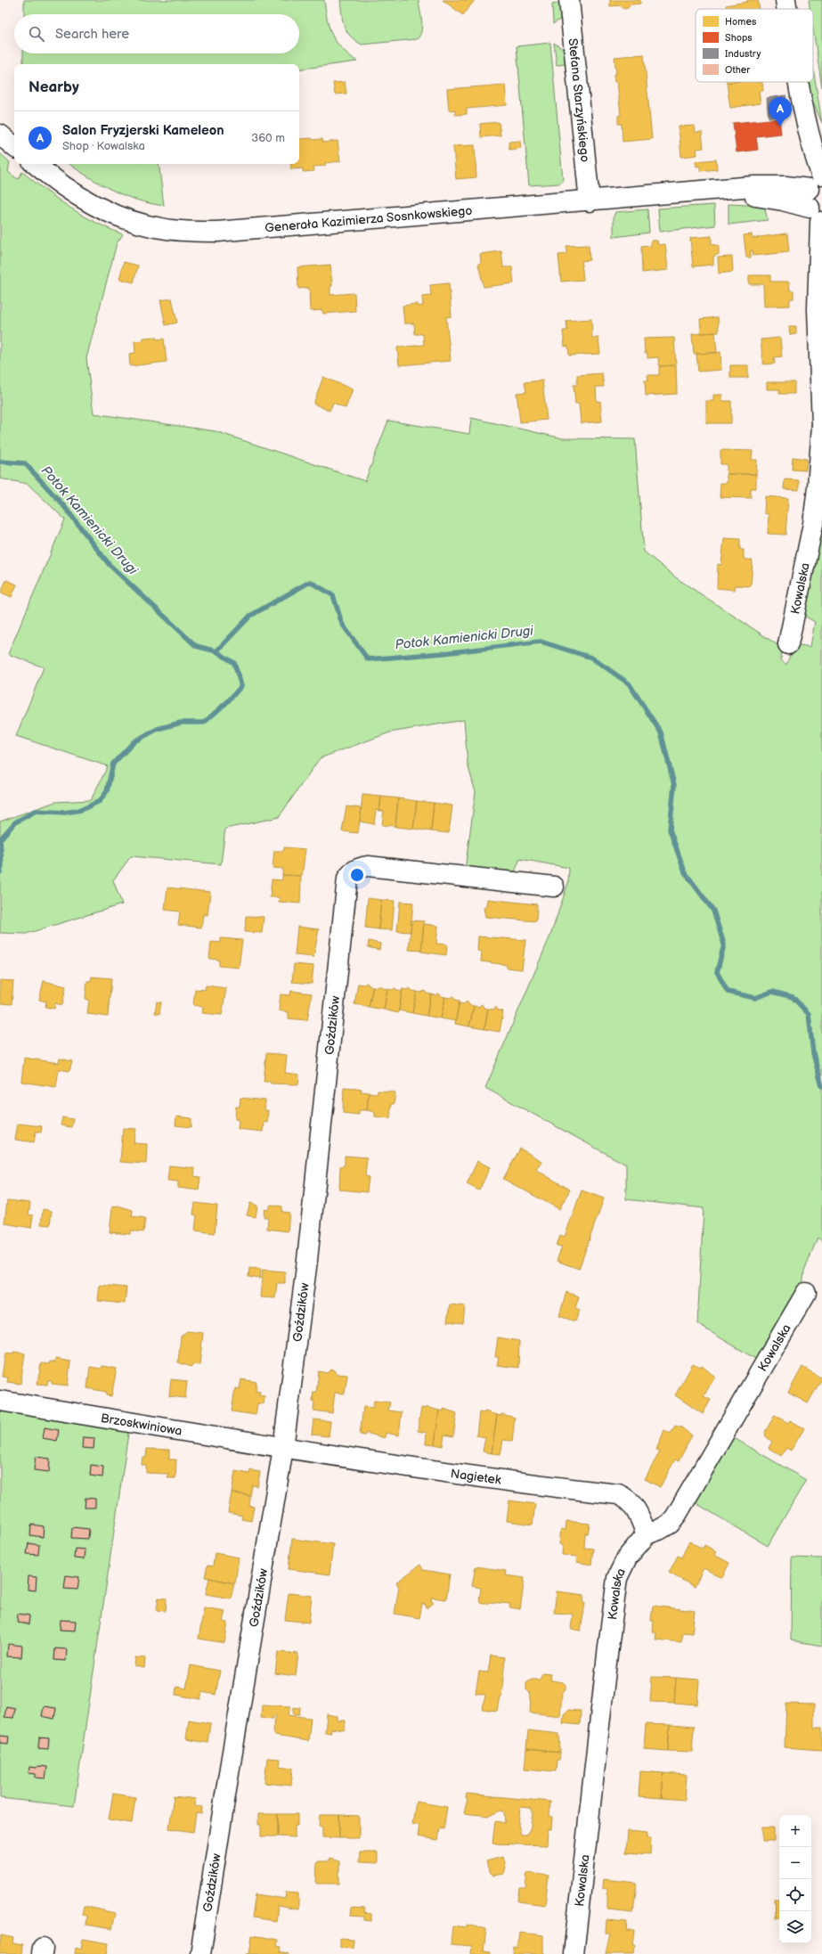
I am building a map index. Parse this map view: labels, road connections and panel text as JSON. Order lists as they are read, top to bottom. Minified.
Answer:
{"streets":{"street":["Stefana Starzyńskiego","Generała Kazimierza Sosnkowskiego","Kowalska","Goździków","Brzoskwiniowa","Nagietek"]},"crossings":[["Stefana Starzyńskiego","Generała Kazimierza Sosnkowskiego"],["Generała Kazimierza Sosnkowskiego","Kowalska"],["Kowalska","Nagietek"],["Goździków","Brzoskwiniowa"],["Goździków","Nagietek"],["Brzoskwiniowa","Nagietek"]],"water":["Potok Kamienicki Drugi"],"legend":["Homes","Shops","Industry","Other"],"page":{"search":"Search here","heading":"Nearby","pins":"A","list":[{"mark":"A","name":"Salon Fryzjerski Kameleon","note":"Shop · Kowalska","value":"360 m"}],"map_buttons":["+","−"]}}
